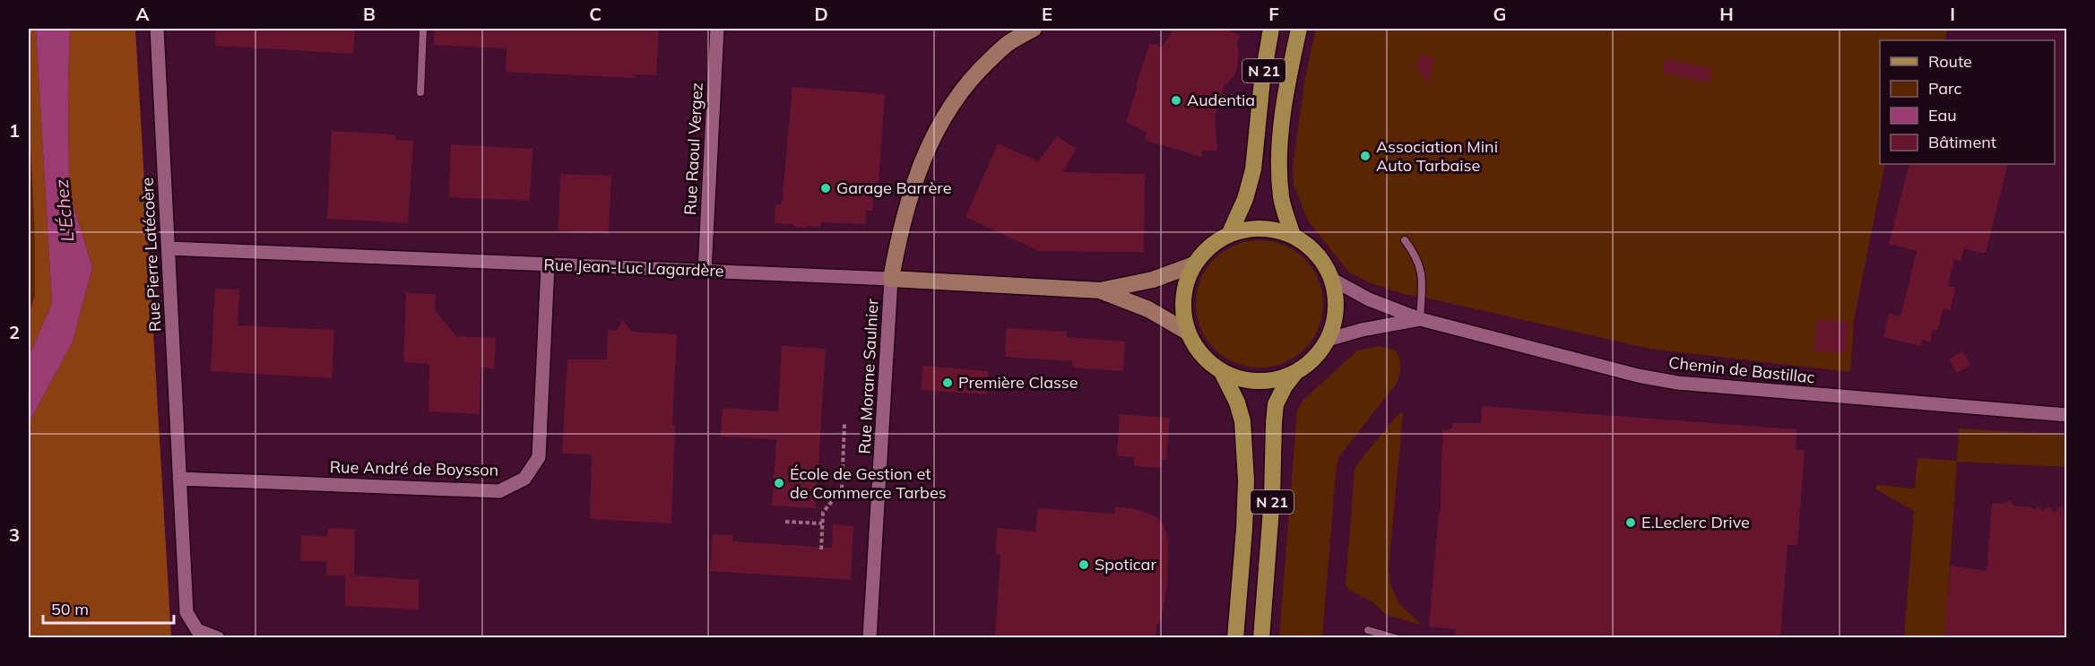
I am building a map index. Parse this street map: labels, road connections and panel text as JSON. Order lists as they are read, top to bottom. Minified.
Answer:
{"streets":{"main road":["N 21"],"street":["Rue Raoul Vergez","Rue Pierre Latécoère","Rue Jean-Luc Lagardère","Chemin de Bastillac","Rue Morane Saulnier","Rue André de Boysson"]},"crossings":[["N 21","Rue Jean-Luc Lagardère"],["N 21","Chemin de Bastillac"],["Rue Raoul Vergez","Rue Jean-Luc Lagardère"],["Rue Pierre Latécoère","Rue Jean-Luc Lagardère"],["Rue Pierre Latécoère","Rue André de Boysson"],["Rue Jean-Luc Lagardère","Chemin de Bastillac"],["Rue Jean-Luc Lagardère","Rue Morane Saulnier"],["Rue Jean-Luc Lagardère","Rue André de Boysson"]],"water":["L'Échez"],"places":["Audentia","Association Mini Auto Tarbaise","Garage Barrère","Première Classe","École de Gestion et de Commerce Tarbes","E.Leclerc Drive","Spoticar"],"legend":["Route","Parc","Eau","Bâtiment"],"scale_bar":"50 m","grid":{"columns":["A","B","C","D","E","F","G","H","I"],"rows":["1","2","3"]}}
